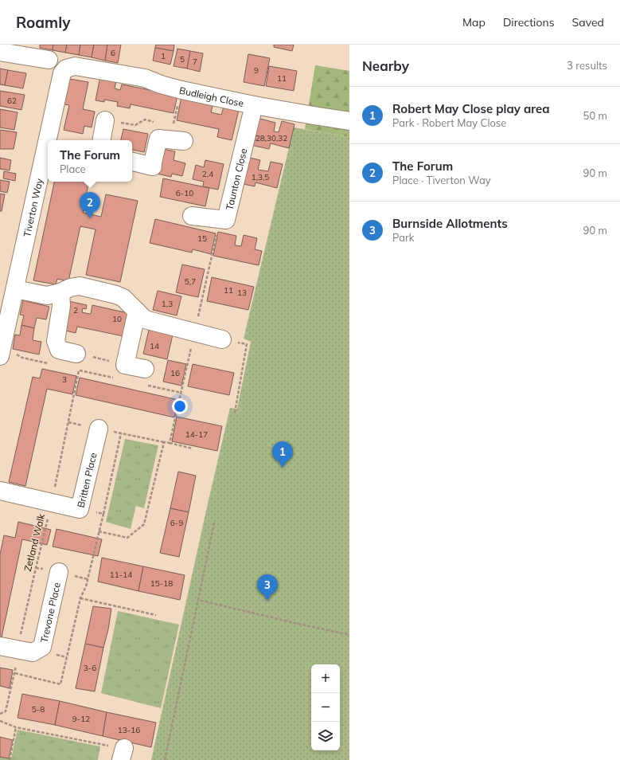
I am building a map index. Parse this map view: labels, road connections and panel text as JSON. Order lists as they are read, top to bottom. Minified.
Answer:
{"streets":{"street":["Budleigh Close","Taunton Close","Tiverton Way","Britten Place","Trevone Place"],"path":["Zetland Walk"]},"crossings":[["Budleigh Close","Taunton Close"],["Budleigh Close","Tiverton Way"],["Britten Place","Zetland Walk"],["Zetland Walk","Trevone Place"]],"house_numbers":["6","1","5","7","9","11","62","28,30,32","2,4","1,3,5","6-10","15","5,7","11","13","1,3","2","10","14","16","3","14-17","6-9","11-14","15-18","3-6","5-8","9-12","13-16"],"page":{"header":"Roamly","nav":["Map","Directions","Saved"],"heading":["Nearby","3 results"],"list":[{"mark":"1","name":"Robert May Close play area","note":"Park · Robert May Close","value":"50 m"},{"mark":"2","name":"The Forum","note":"Place · Tiverton Way","value":"90 m"},{"mark":"3","name":"Burnside Allotments","note":"Park","value":"90 m"}],"popup":["The Forum","Place"],"pins":["2","1","3"],"map_buttons":["+","−"]}}
